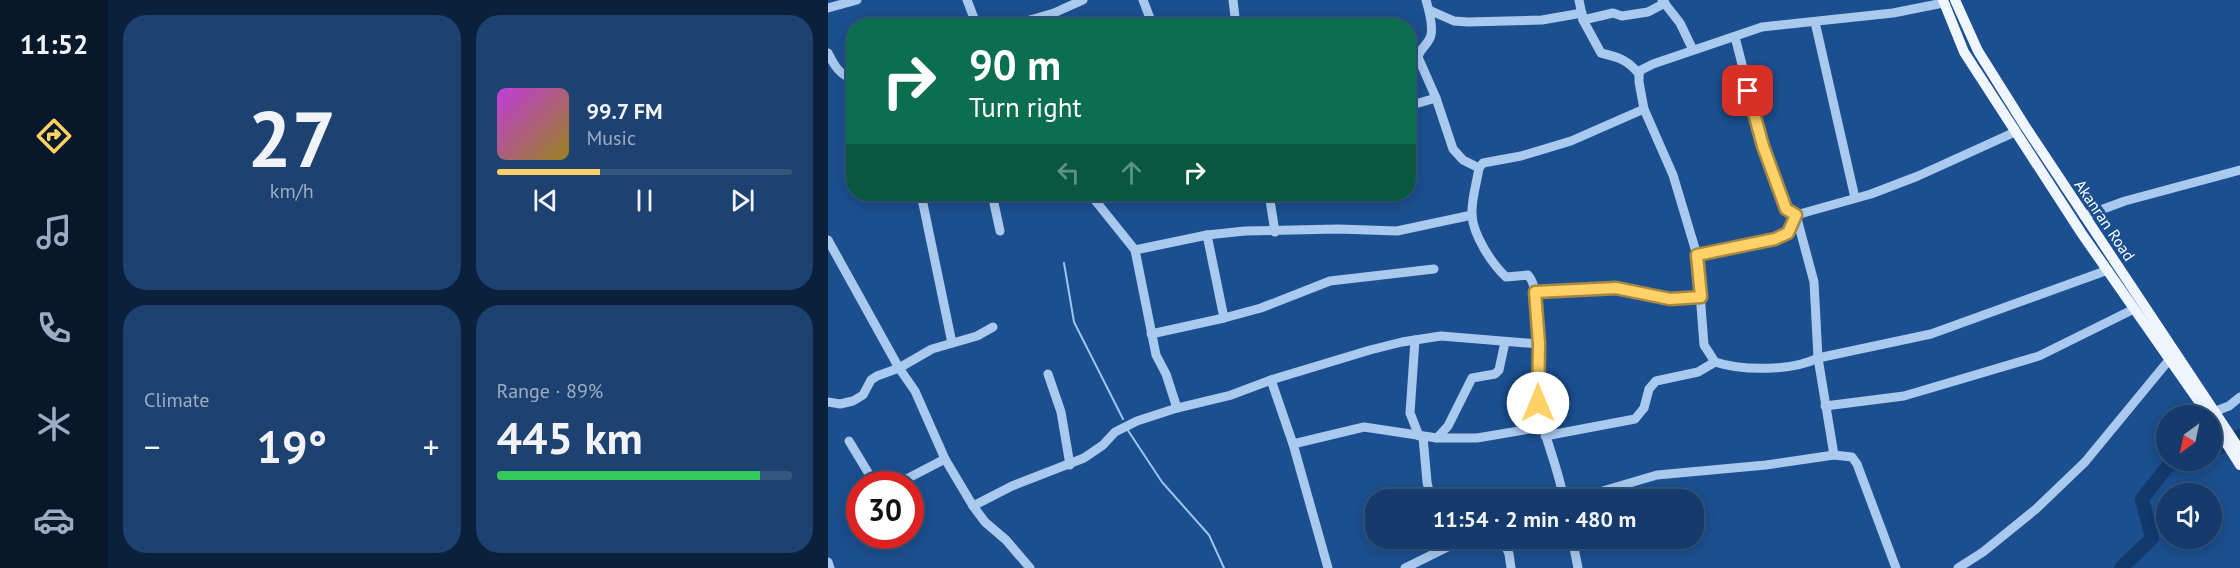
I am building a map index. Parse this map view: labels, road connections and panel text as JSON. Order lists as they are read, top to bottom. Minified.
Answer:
{"streets":{"main road":["Akanran Road"]},"north":"bottom left","page":{"tabs":"11:52","tile":[["27","km/h"],"Climate",["Range · 89%","445 km"]],"turn":["90 m","Turn right"],"song":["99.7 FM","Music"],"heat":["−","19°","+"],"limit":"30","trip":"11:54 · 2 min · 480 m"}}
